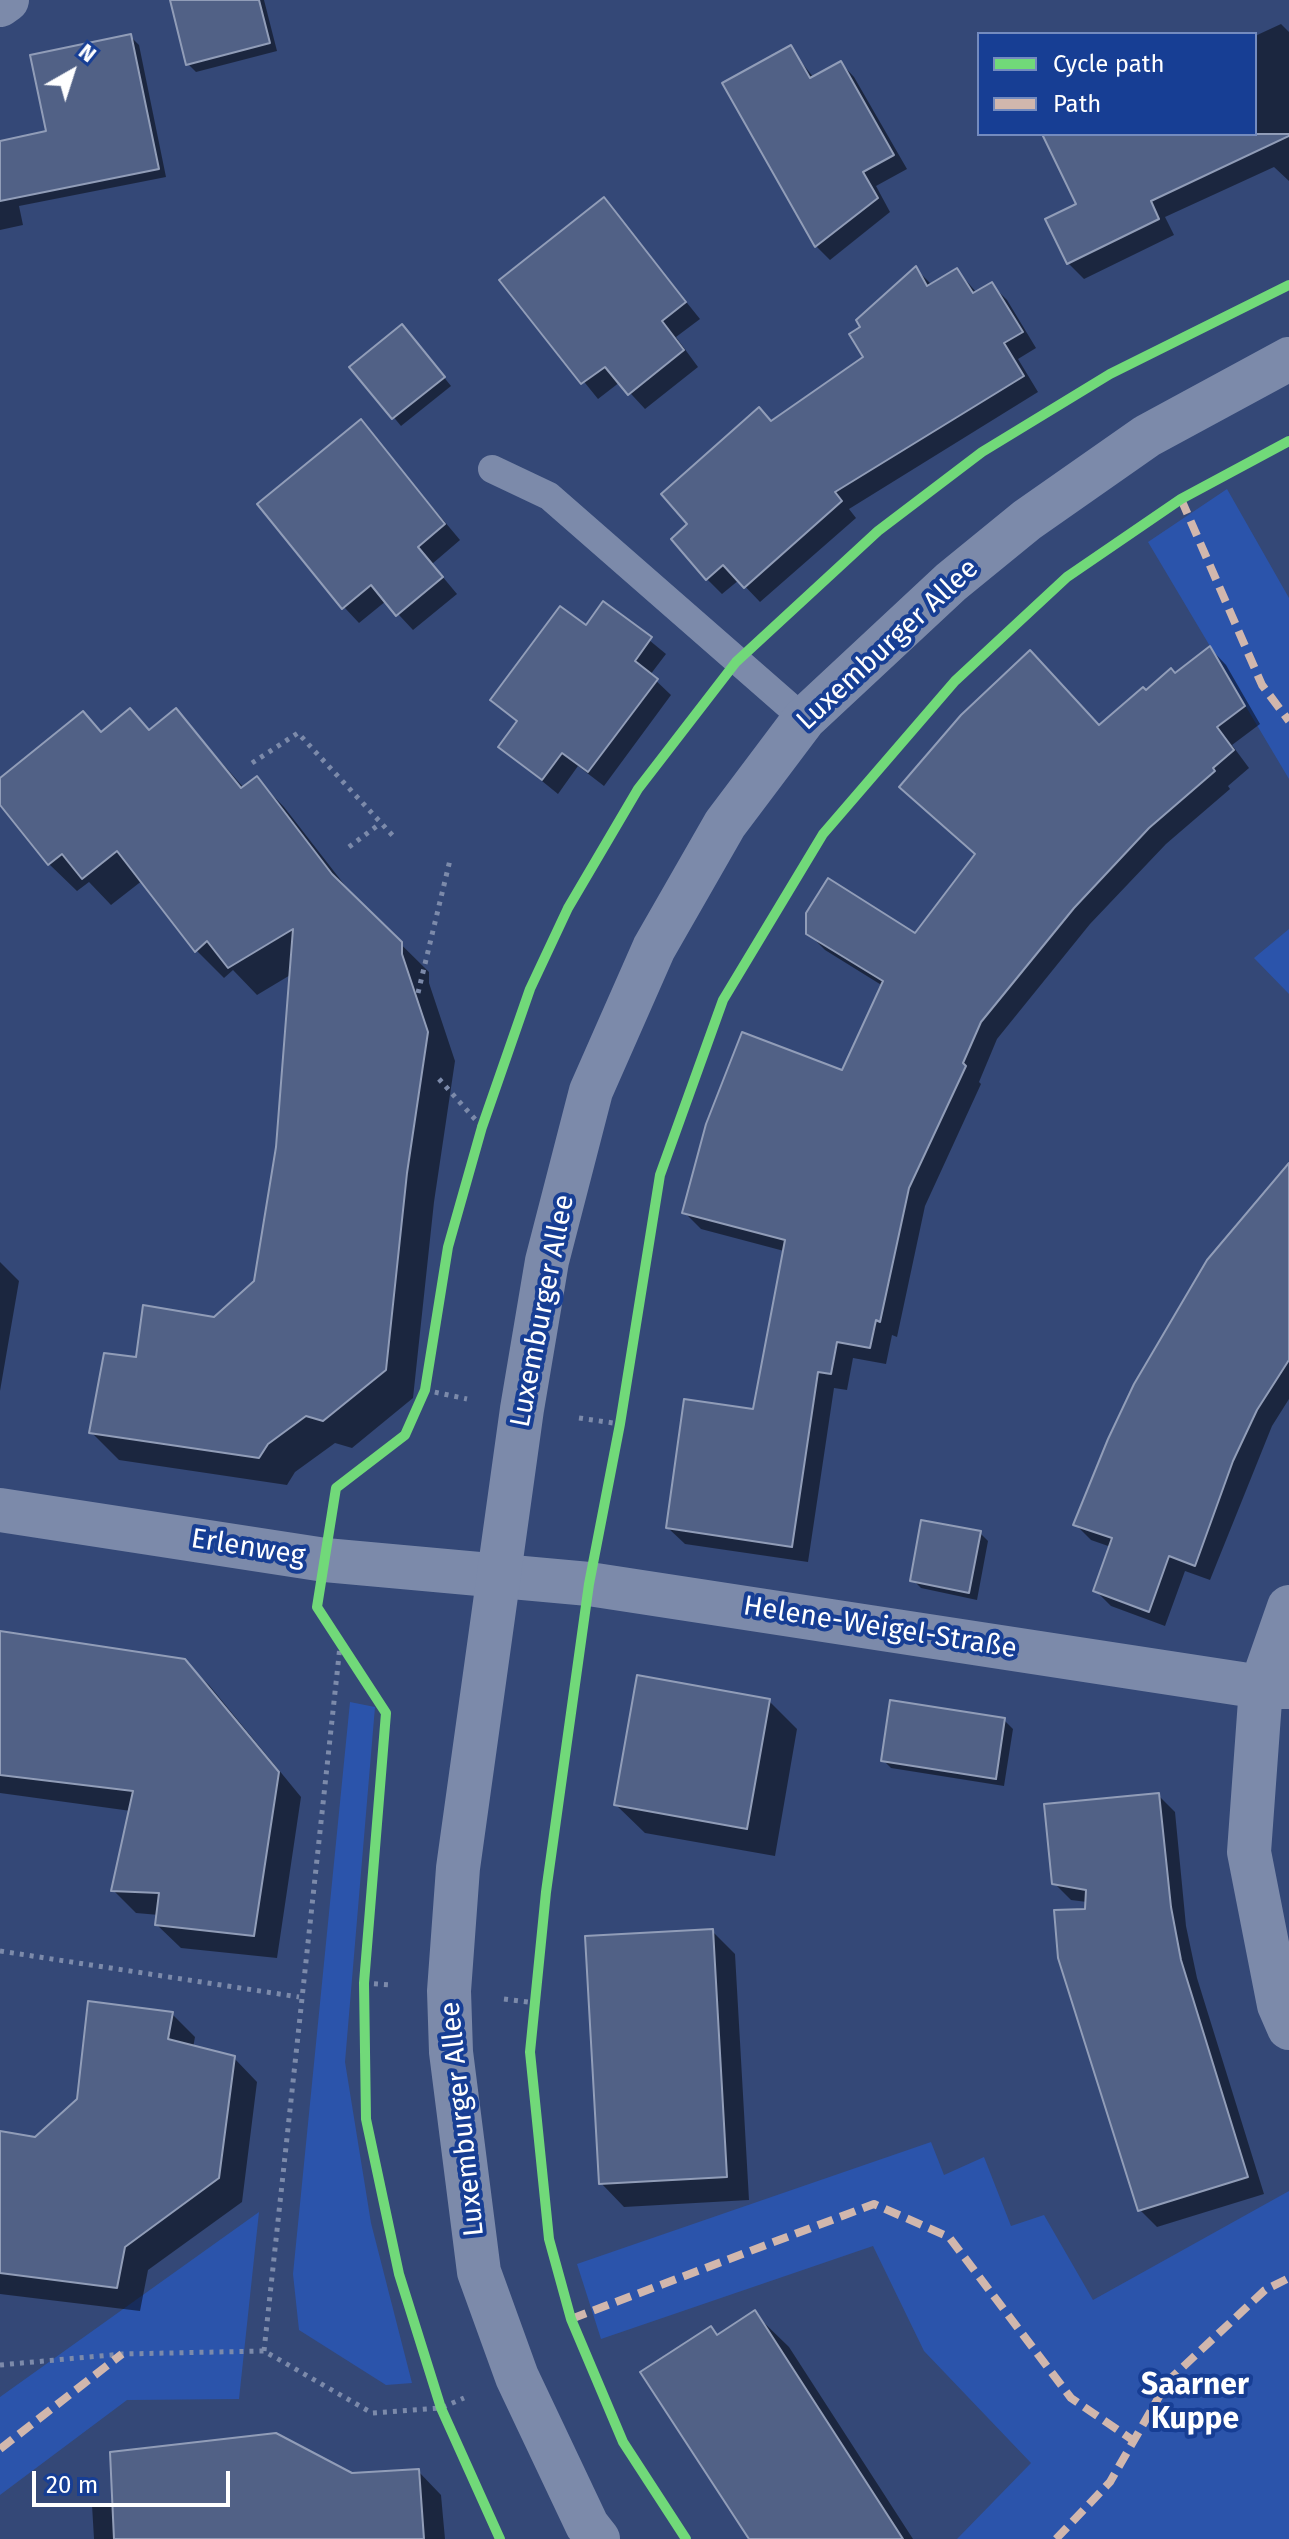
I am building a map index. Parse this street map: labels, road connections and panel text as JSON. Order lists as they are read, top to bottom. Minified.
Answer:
{"streets":{"street":["Luxemburger Allee","Erlenweg","Helene-Weigel-Straße"]},"crossings":[["Luxemburger Allee","Erlenweg"],["Luxemburger Allee","Helene-Weigel-Straße"],["Erlenweg","Helene-Weigel-Straße"]],"districts":["Saarner Kuppe"],"legend":["Cycle path","Path"],"scale_bar":"20 m","north":"top right"}
